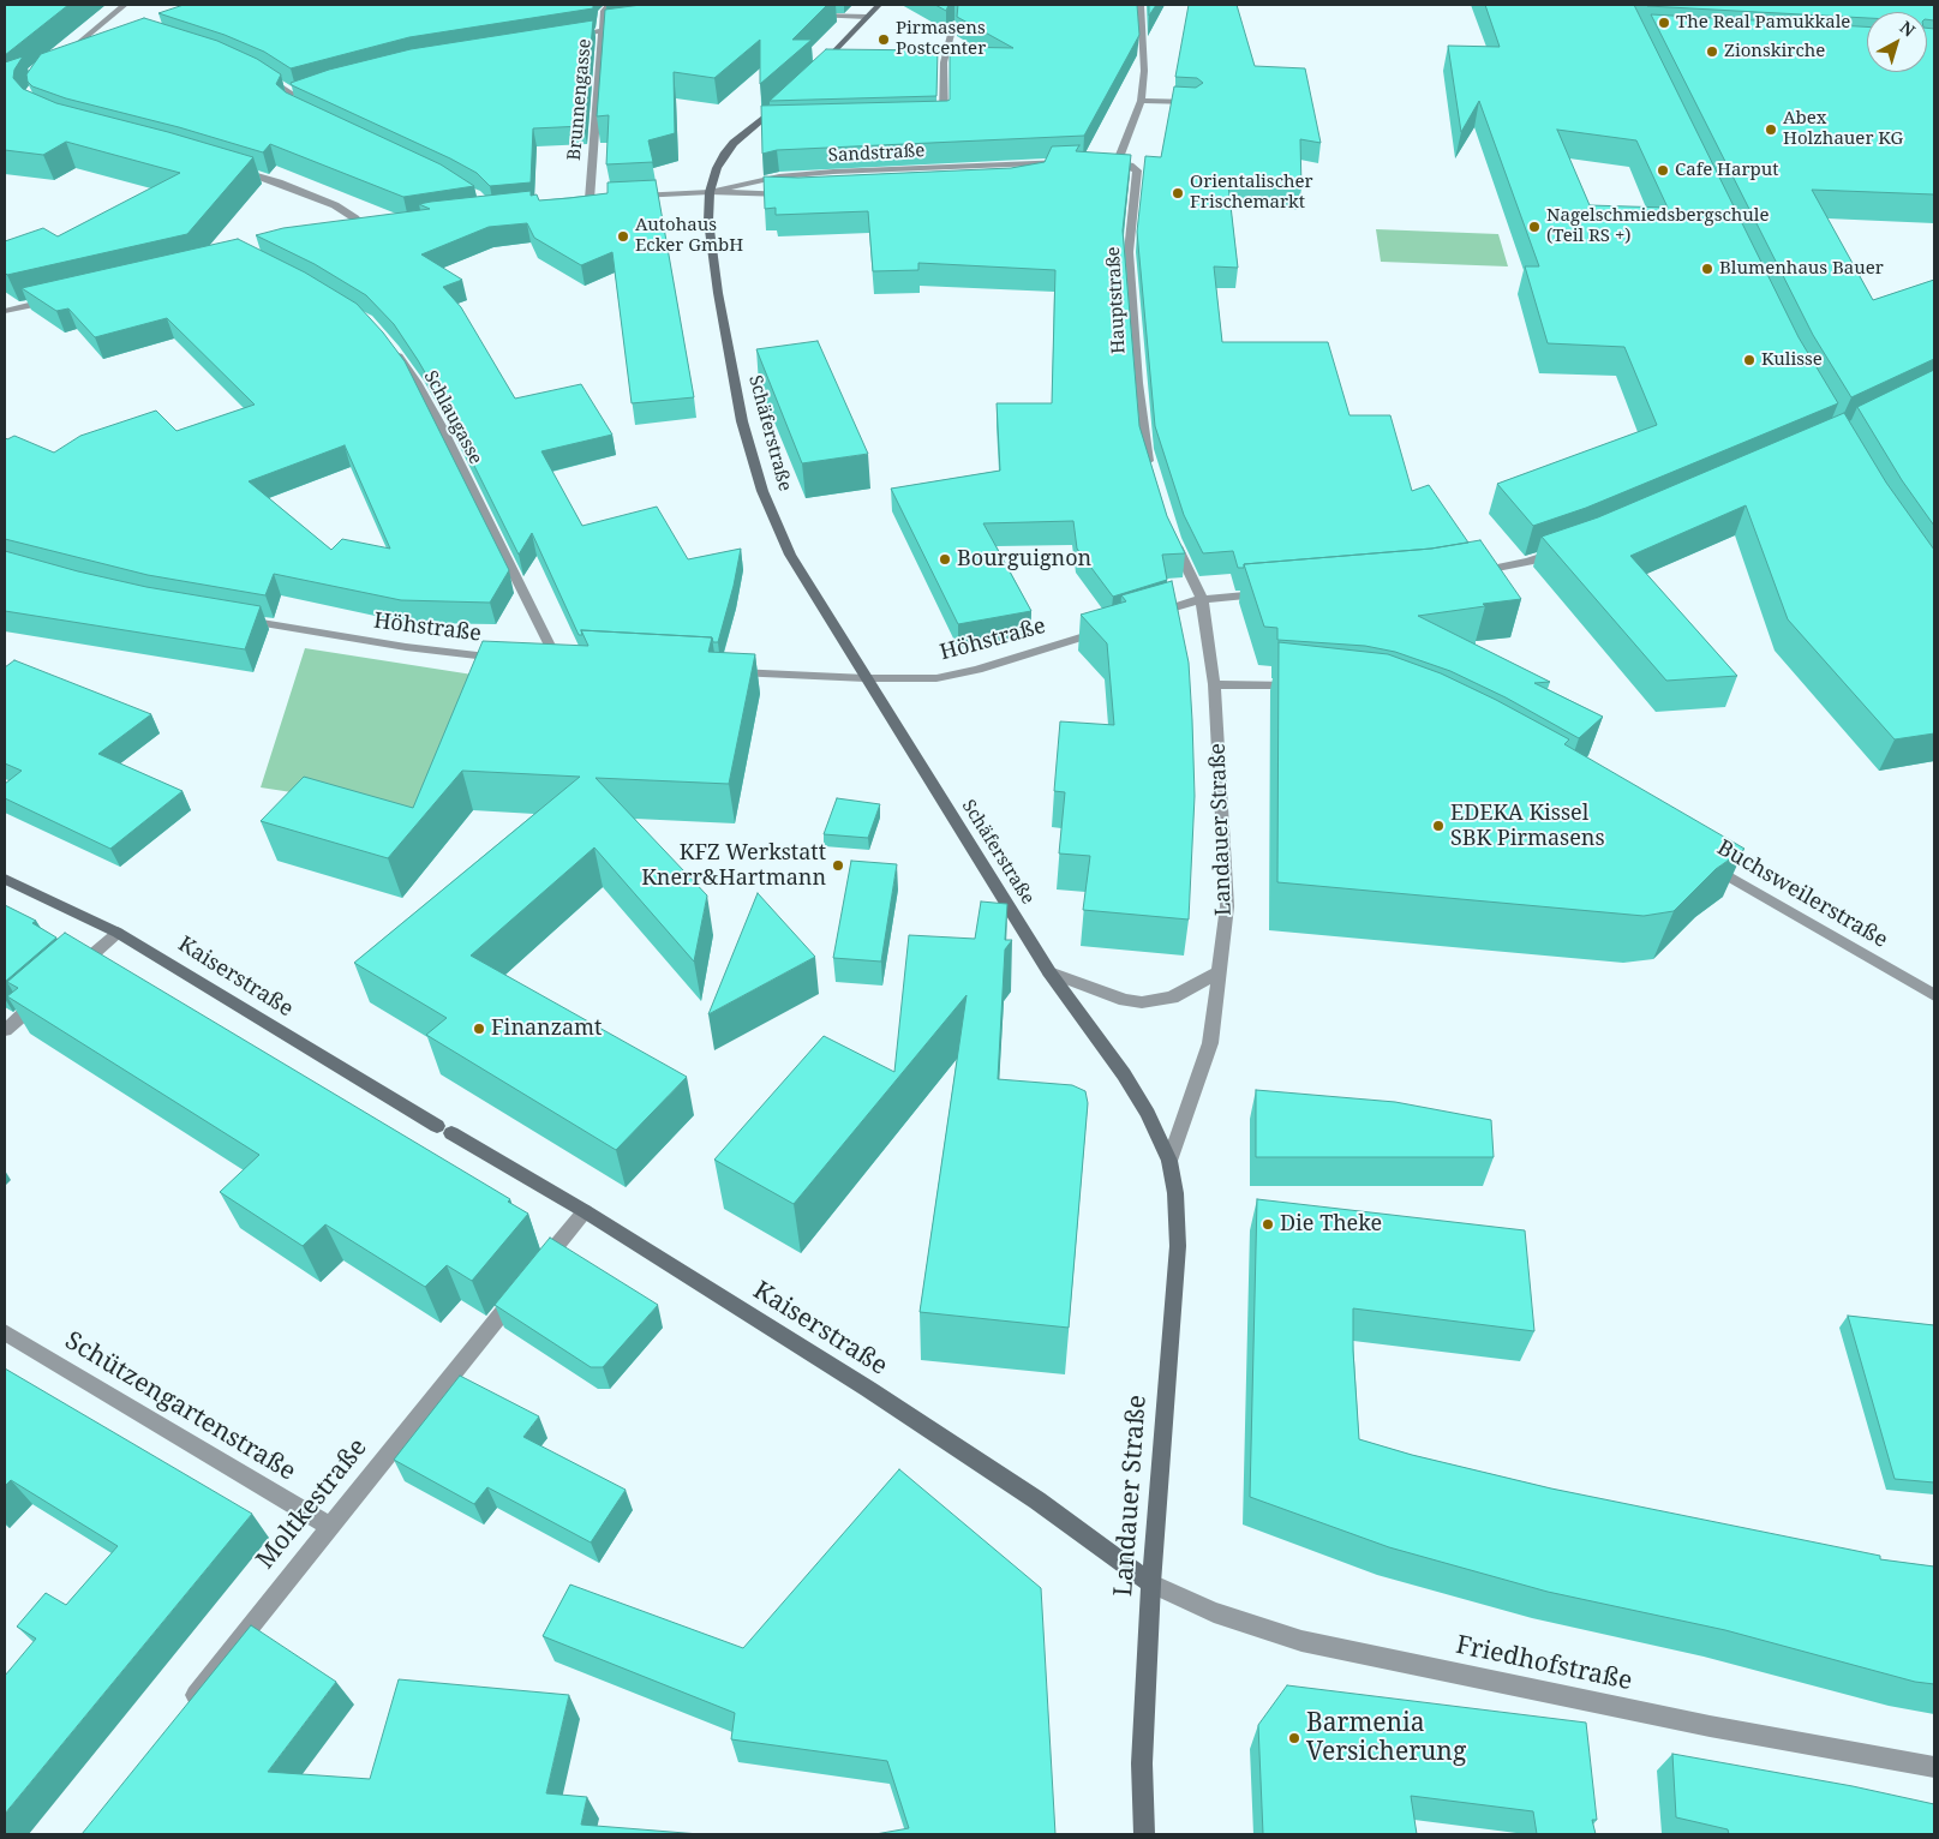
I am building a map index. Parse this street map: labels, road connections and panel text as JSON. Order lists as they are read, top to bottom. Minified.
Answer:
{"streets":{"main road":["Schäferstraße","Landauer Straße","Kaiserstraße"],"street":["Brunnengasse","Sandstraße","Hauptstraße","Schlaugasse","Höhstraße","Buchsweilerstraße","Schützengartenstraße","Moltkestraße","Friedhofstraße"]},"crossings":[["Sandstraße","Schäferstraße"],["Schäferstraße","Höhstraße"],["Schäferstraße","Landauer Straße"],["Landauer Straße","Kaiserstraße"],["Landauer Straße","Friedhofstraße"],["Kaiserstraße","Moltkestraße"],["Kaiserstraße","Friedhofstraße"],["Schützengartenstraße","Moltkestraße"]],"places":["The Real Pamukkale","Pirmasens Postcenter","Zionskirche","Abex Holzhauer KG","Cafe Harput","Orientalischer Frischemarkt","Nagelschmiedsbergschule (Teil RS +)","Autohaus Ecker GmbH","Blumenhaus Bauer","Kulisse","Bourguignon","EDEKA Kissel SBK Pirmasens","KFZ Werkstatt Knerr&Hartmann","Finanzamt","Die Theke","Barmenia Versicherung"],"north":"top right"}
